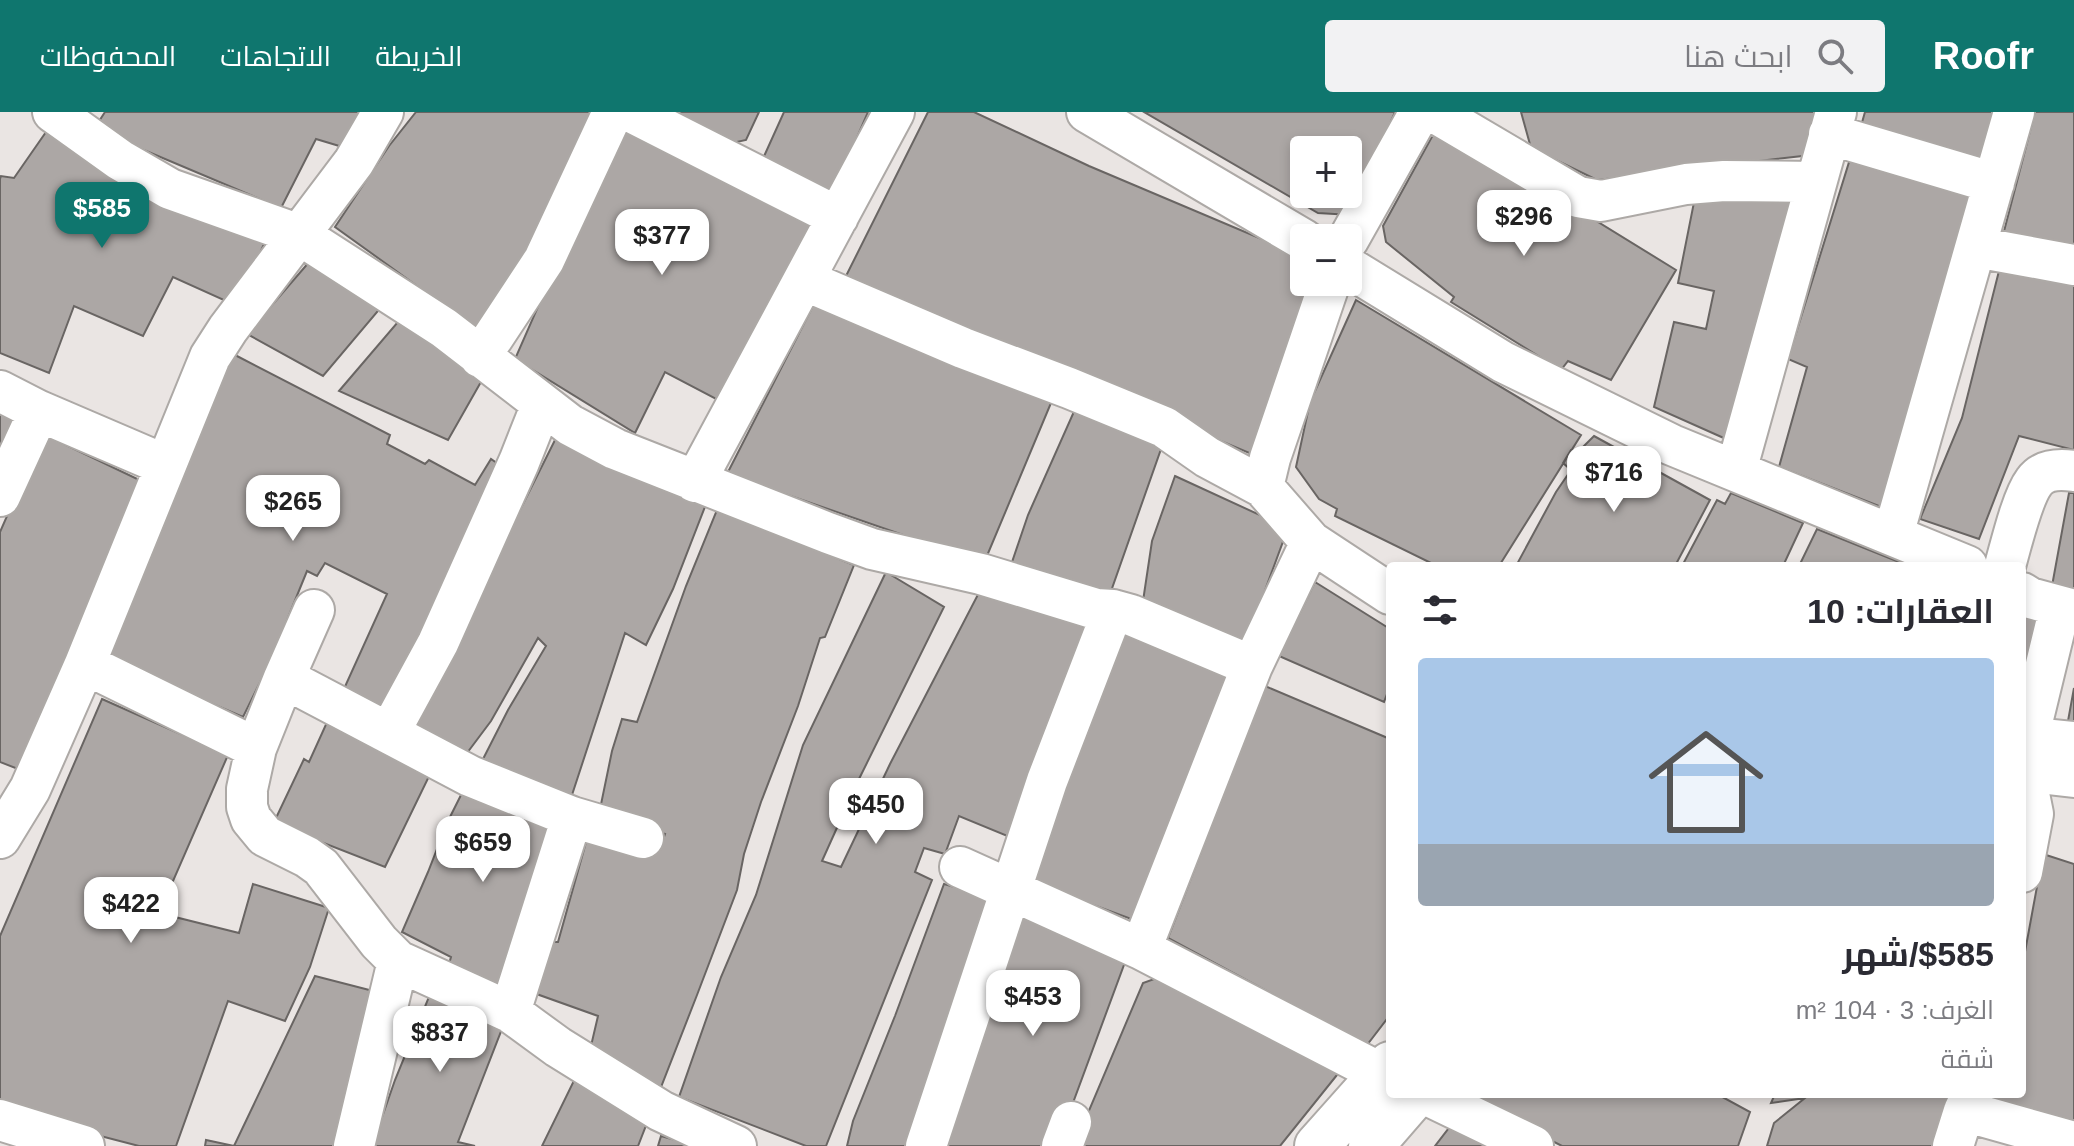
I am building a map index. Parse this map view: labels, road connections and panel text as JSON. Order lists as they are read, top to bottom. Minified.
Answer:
{"page":{"header":"Roofr","search":"ابحث هنا","nav":["الخريطة","الاتجاهات","المحفوظات"],"map_buttons":["+","−"],"price":["$585","$296","$377","$716","$265","$450","$659","$422","$453","$837"],"heading":"العقارات: 10","list":[{"name":"$585/شهر","note":"الغرف: 3 · 104 m² · شقة"}]}}
